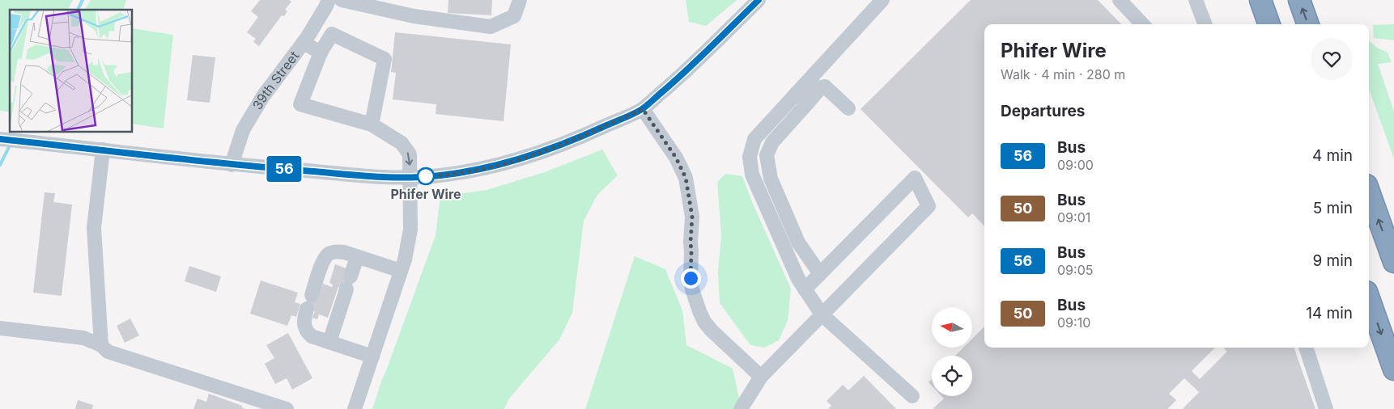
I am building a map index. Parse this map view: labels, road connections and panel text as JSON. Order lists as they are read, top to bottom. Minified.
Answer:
{"streets":{"street":["39th Street"]},"places":["Phifer Wire"],"lines":["bus line 56"],"north":"left","page":{"on_map":"56","heading":[["Phifer Wire","Walk · 4 min · 280 m"],"Departures"],"list":[{"mark":"56","name":"Bus","note":"09:00","value":"4 min"},{"mark":"50","name":"Bus","note":"09:01","value":"5 min"},{"mark":"56","name":"Bus","note":"09:05","value":"9 min"},{"mark":"50","name":"Bus","note":"09:10","value":"14 min"}]}}
